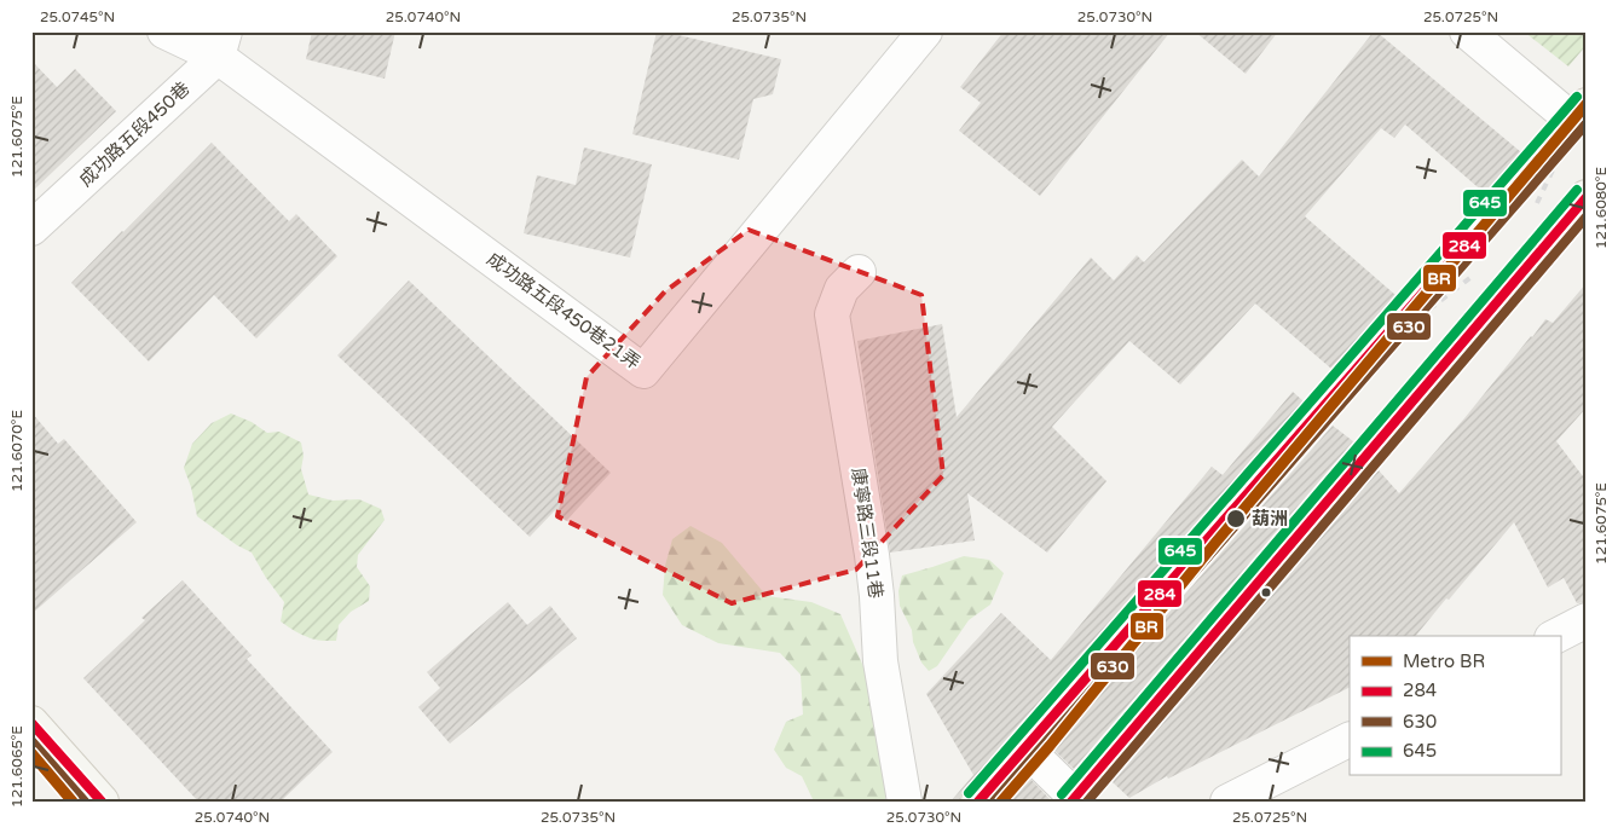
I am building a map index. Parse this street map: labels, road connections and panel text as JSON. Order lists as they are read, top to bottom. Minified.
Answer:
{"streets":{"street":["成功路五段450巷","成功路五段450巷21弄","康寧路三段11巷"]},"crossings":[["成功路五段450巷","成功路五段450巷21弄"]],"places":["葫洲"],"lines":["transit line 645","metro line BR","transit line 284","transit line 630"],"legend":["Metro BR","284","630","645"],"coordinates":["25.0745°N","25.0740°N","25.0735°N","25.0730°N","25.0725°N","121.6075°E","121.6080°E","121.6070°E","121.6065°E"]}
